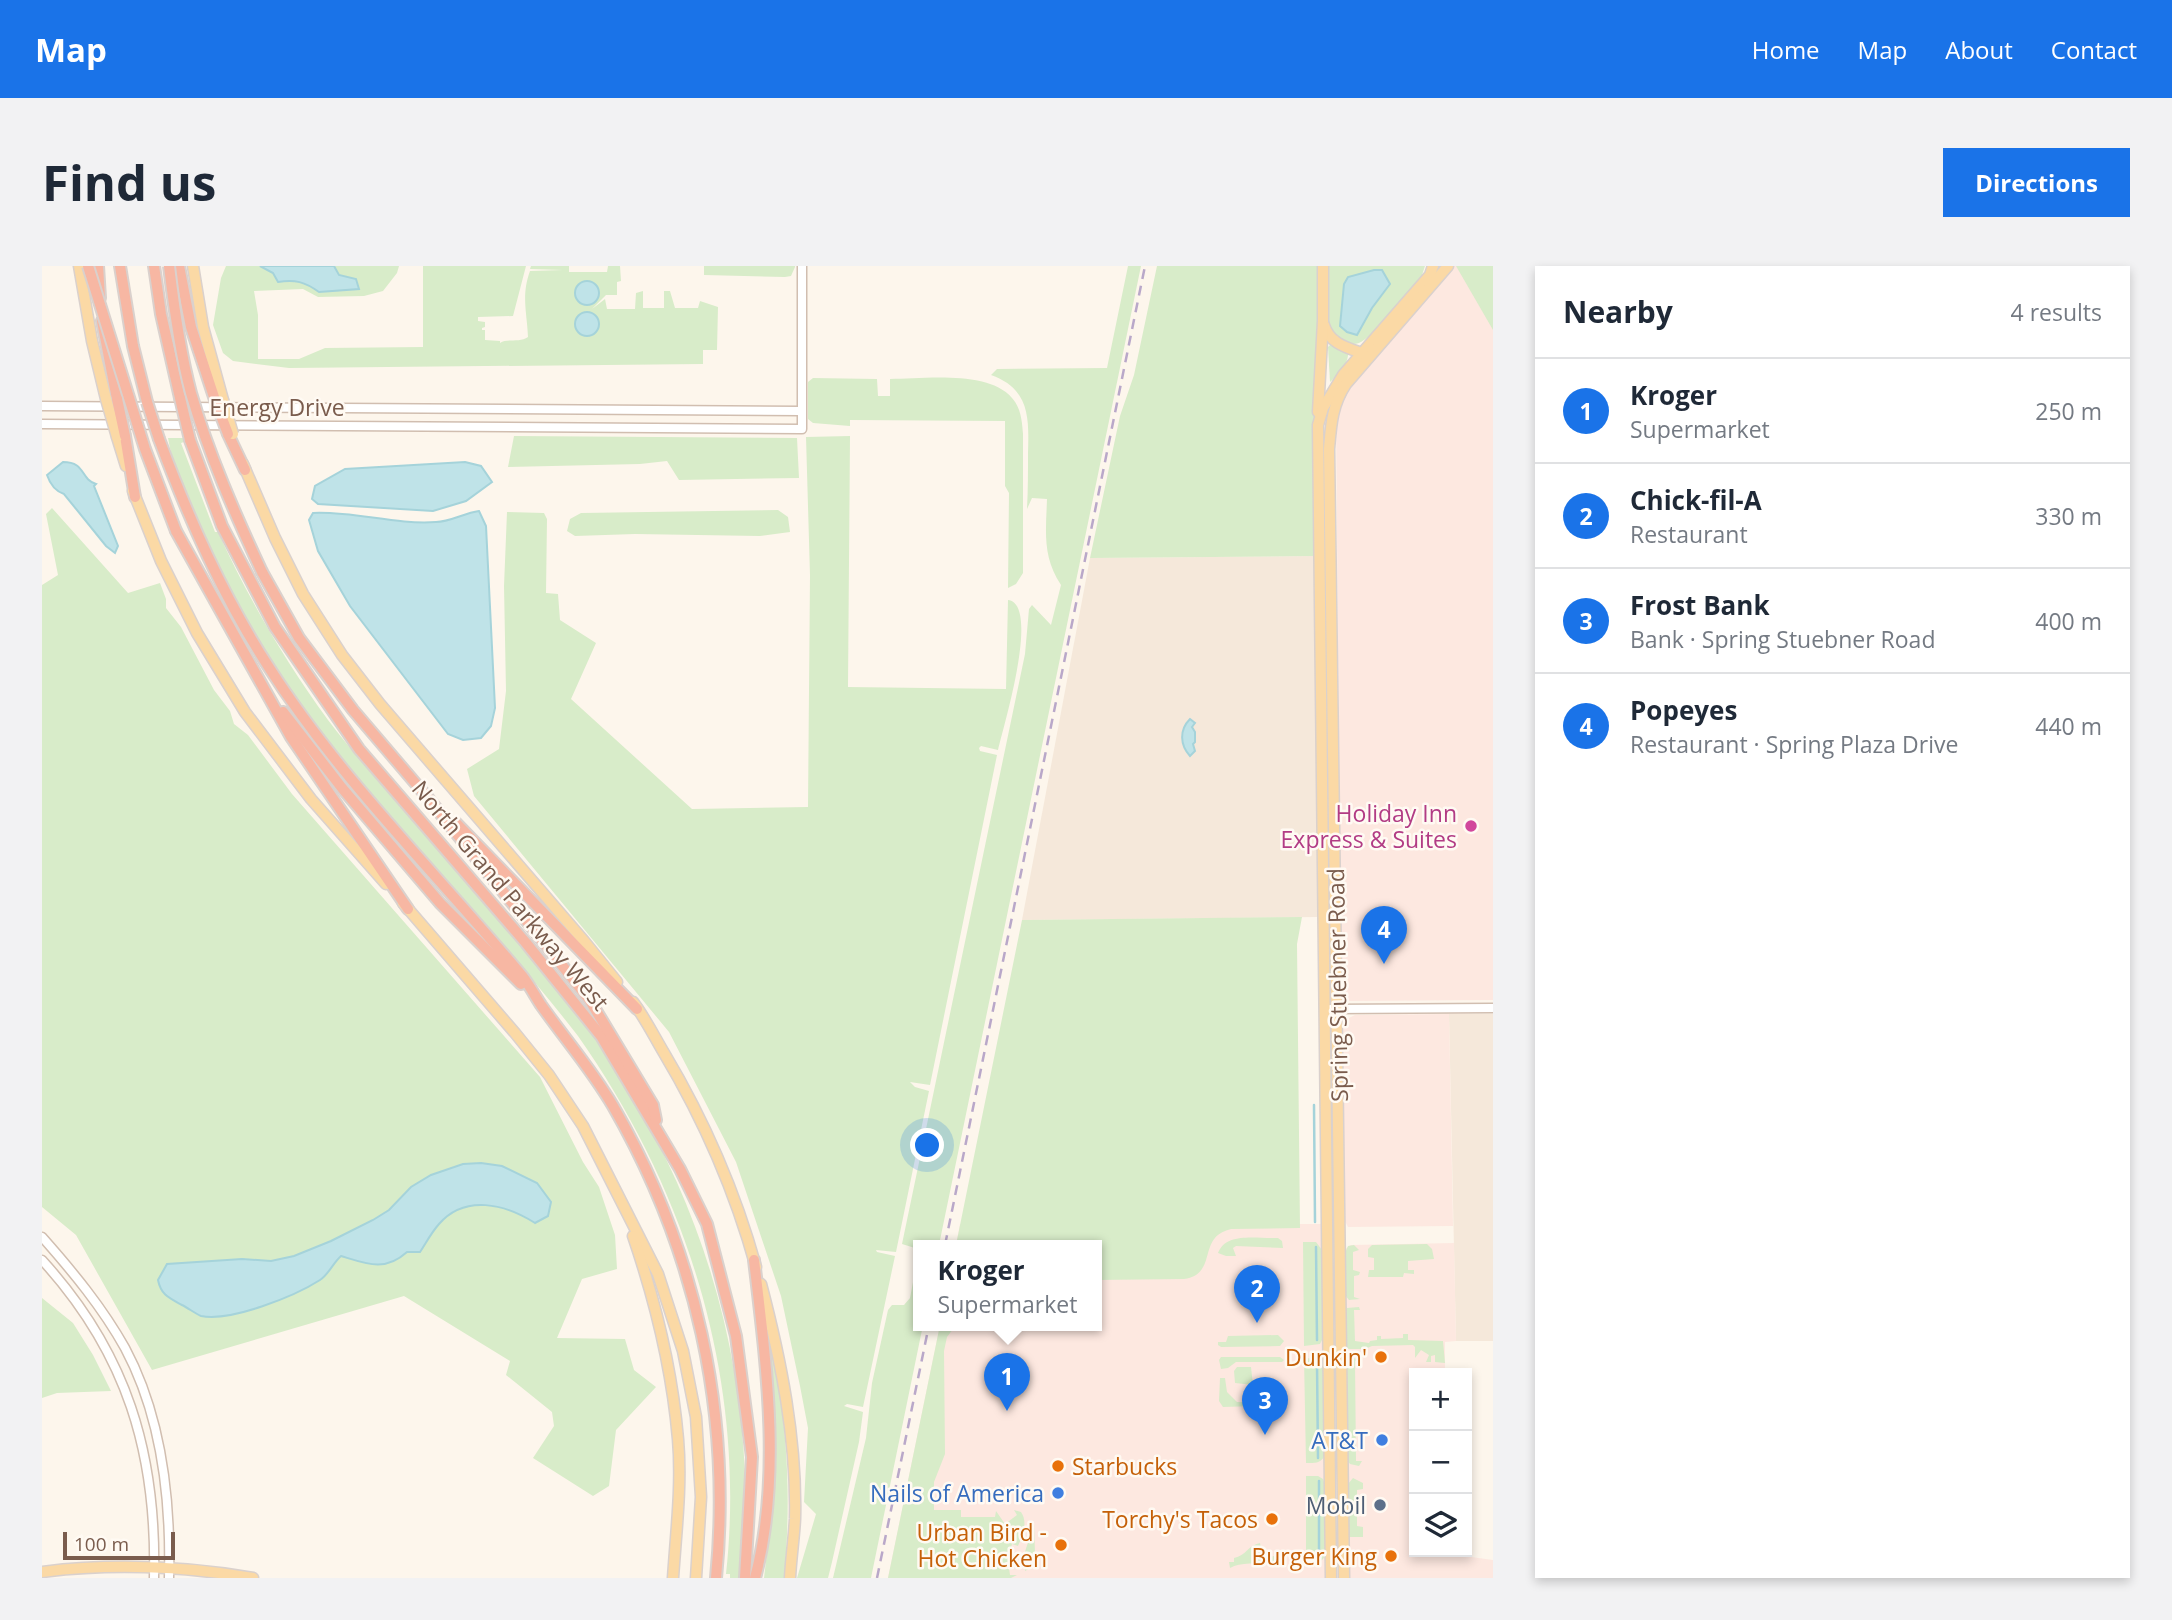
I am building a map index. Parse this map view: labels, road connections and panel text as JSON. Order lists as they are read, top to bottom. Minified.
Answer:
{"streets":{"highway":["North Grand Parkway West"],"main road":["Spring Stuebner Road"],"street":["Energy Drive"]},"places":["Holiday Inn Express & Suites","Dunkin'","AT&T","Starbucks","Nails of America","Mobil","Torchy's Tacos","Urban Bird - Hot Chicken","Burger King"],"scale_bar":"100 m","page":{"header":"Map","nav":["Home","Map","About","Contact"],"buttons":"Directions","title":"Find us","heading":["Nearby","4 results"],"list":[{"mark":"1","name":"Kroger","note":"Supermarket","value":"250 m"},{"mark":"2","name":"Chick-fil-A","note":"Restaurant","value":"330 m"},{"mark":"3","name":"Frost Bank","note":"Bank · Spring Stuebner Road","value":"400 m"},{"mark":"4","name":"Popeyes","note":"Restaurant · Spring Plaza Drive","value":"440 m"}],"pins":["4","2","1","3"],"popup":["Kroger","Supermarket"],"map_buttons":["+","−"],"scale":"100 m"}}
